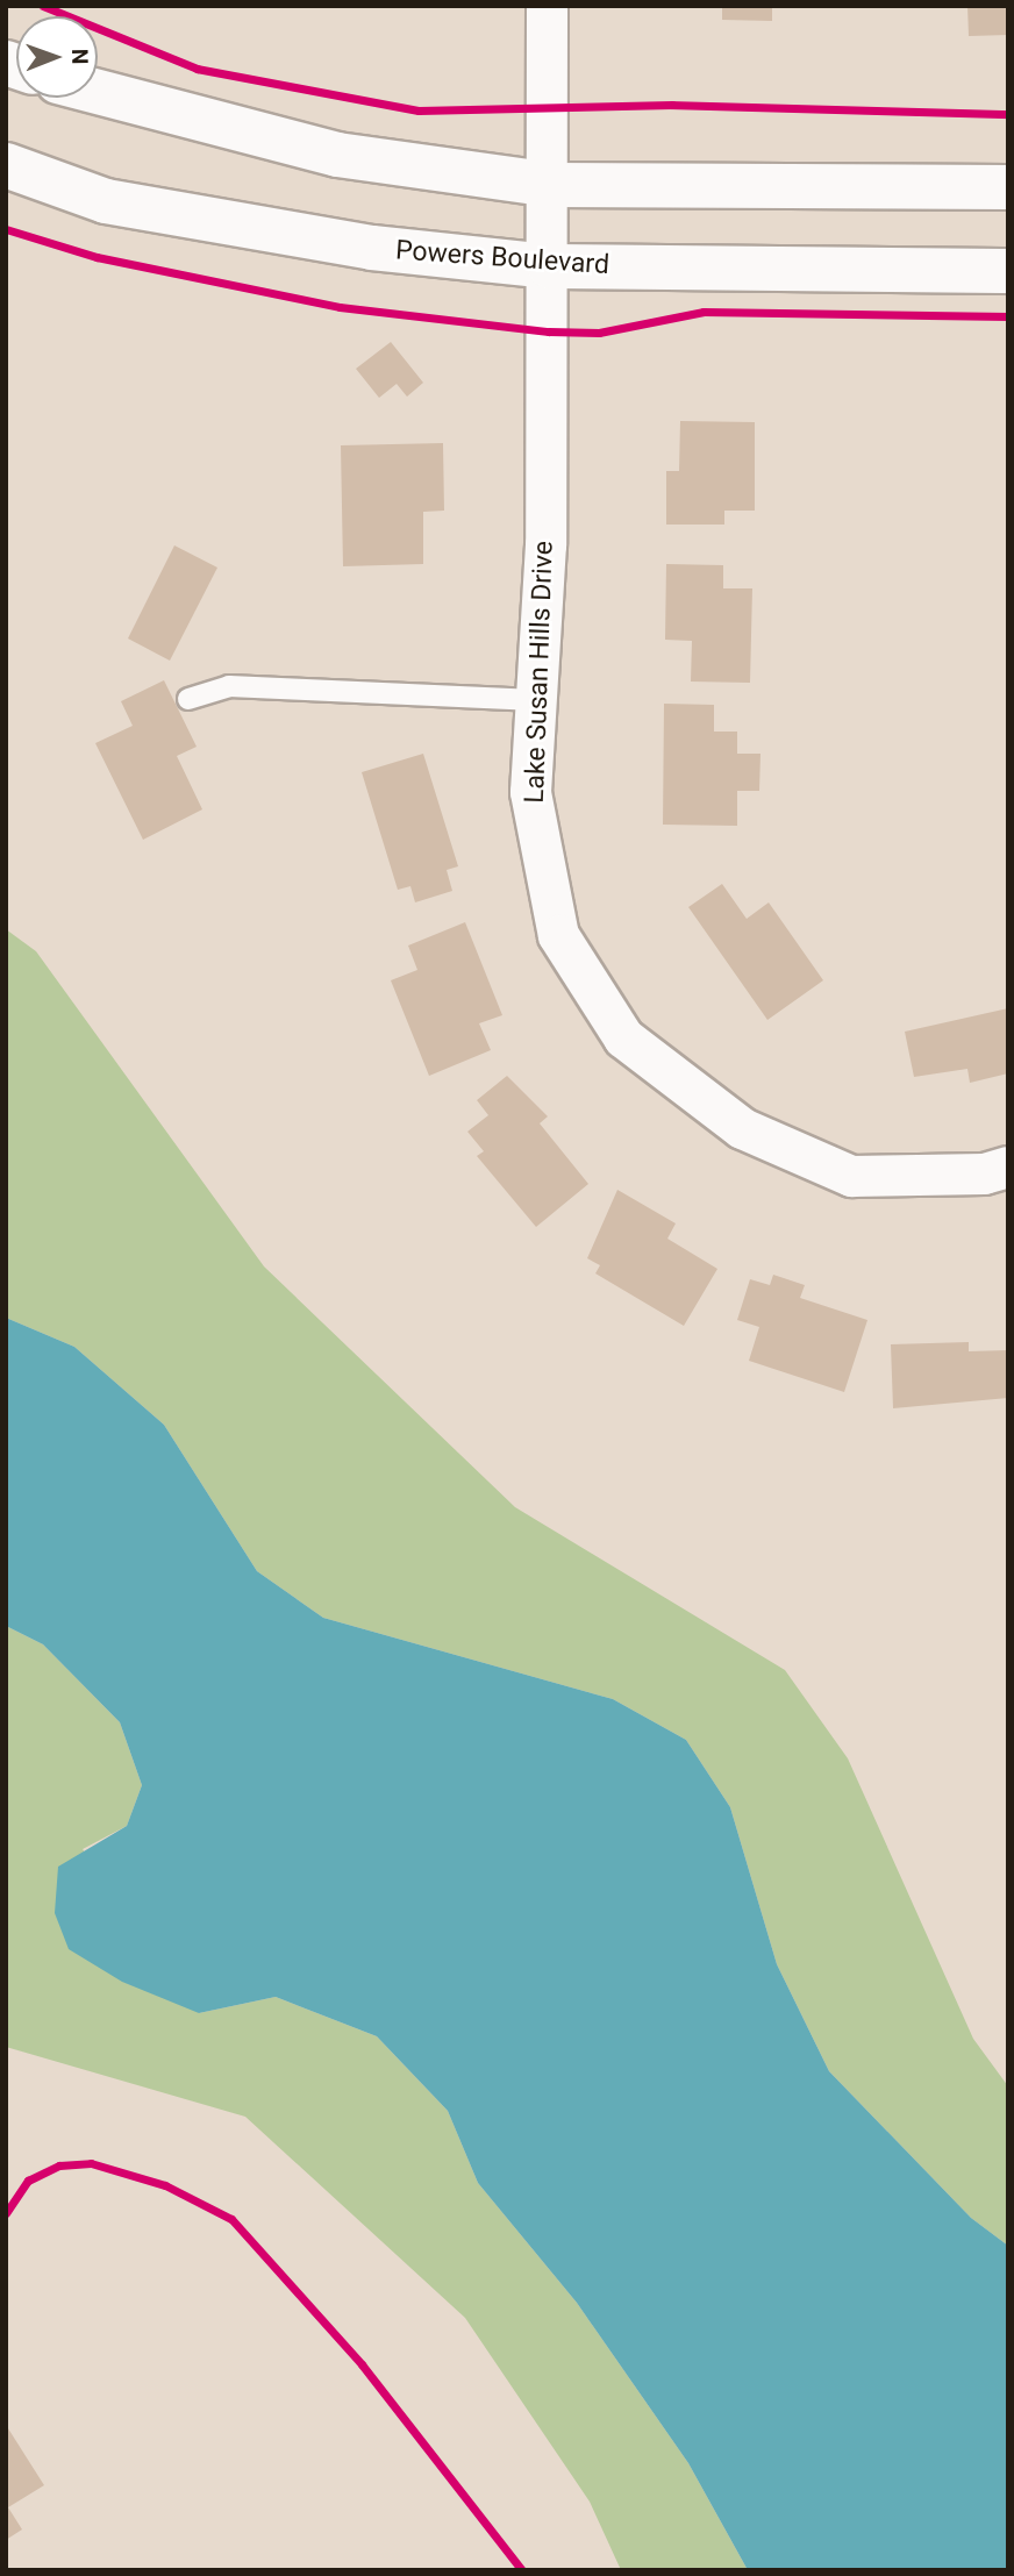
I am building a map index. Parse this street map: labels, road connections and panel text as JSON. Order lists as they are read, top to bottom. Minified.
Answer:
{"streets":{"main road":["Powers Boulevard"],"street":["Lake Susan Hills Drive"]},"crossings":[["Powers Boulevard","Lake Susan Hills Drive"]],"north":"right"}
